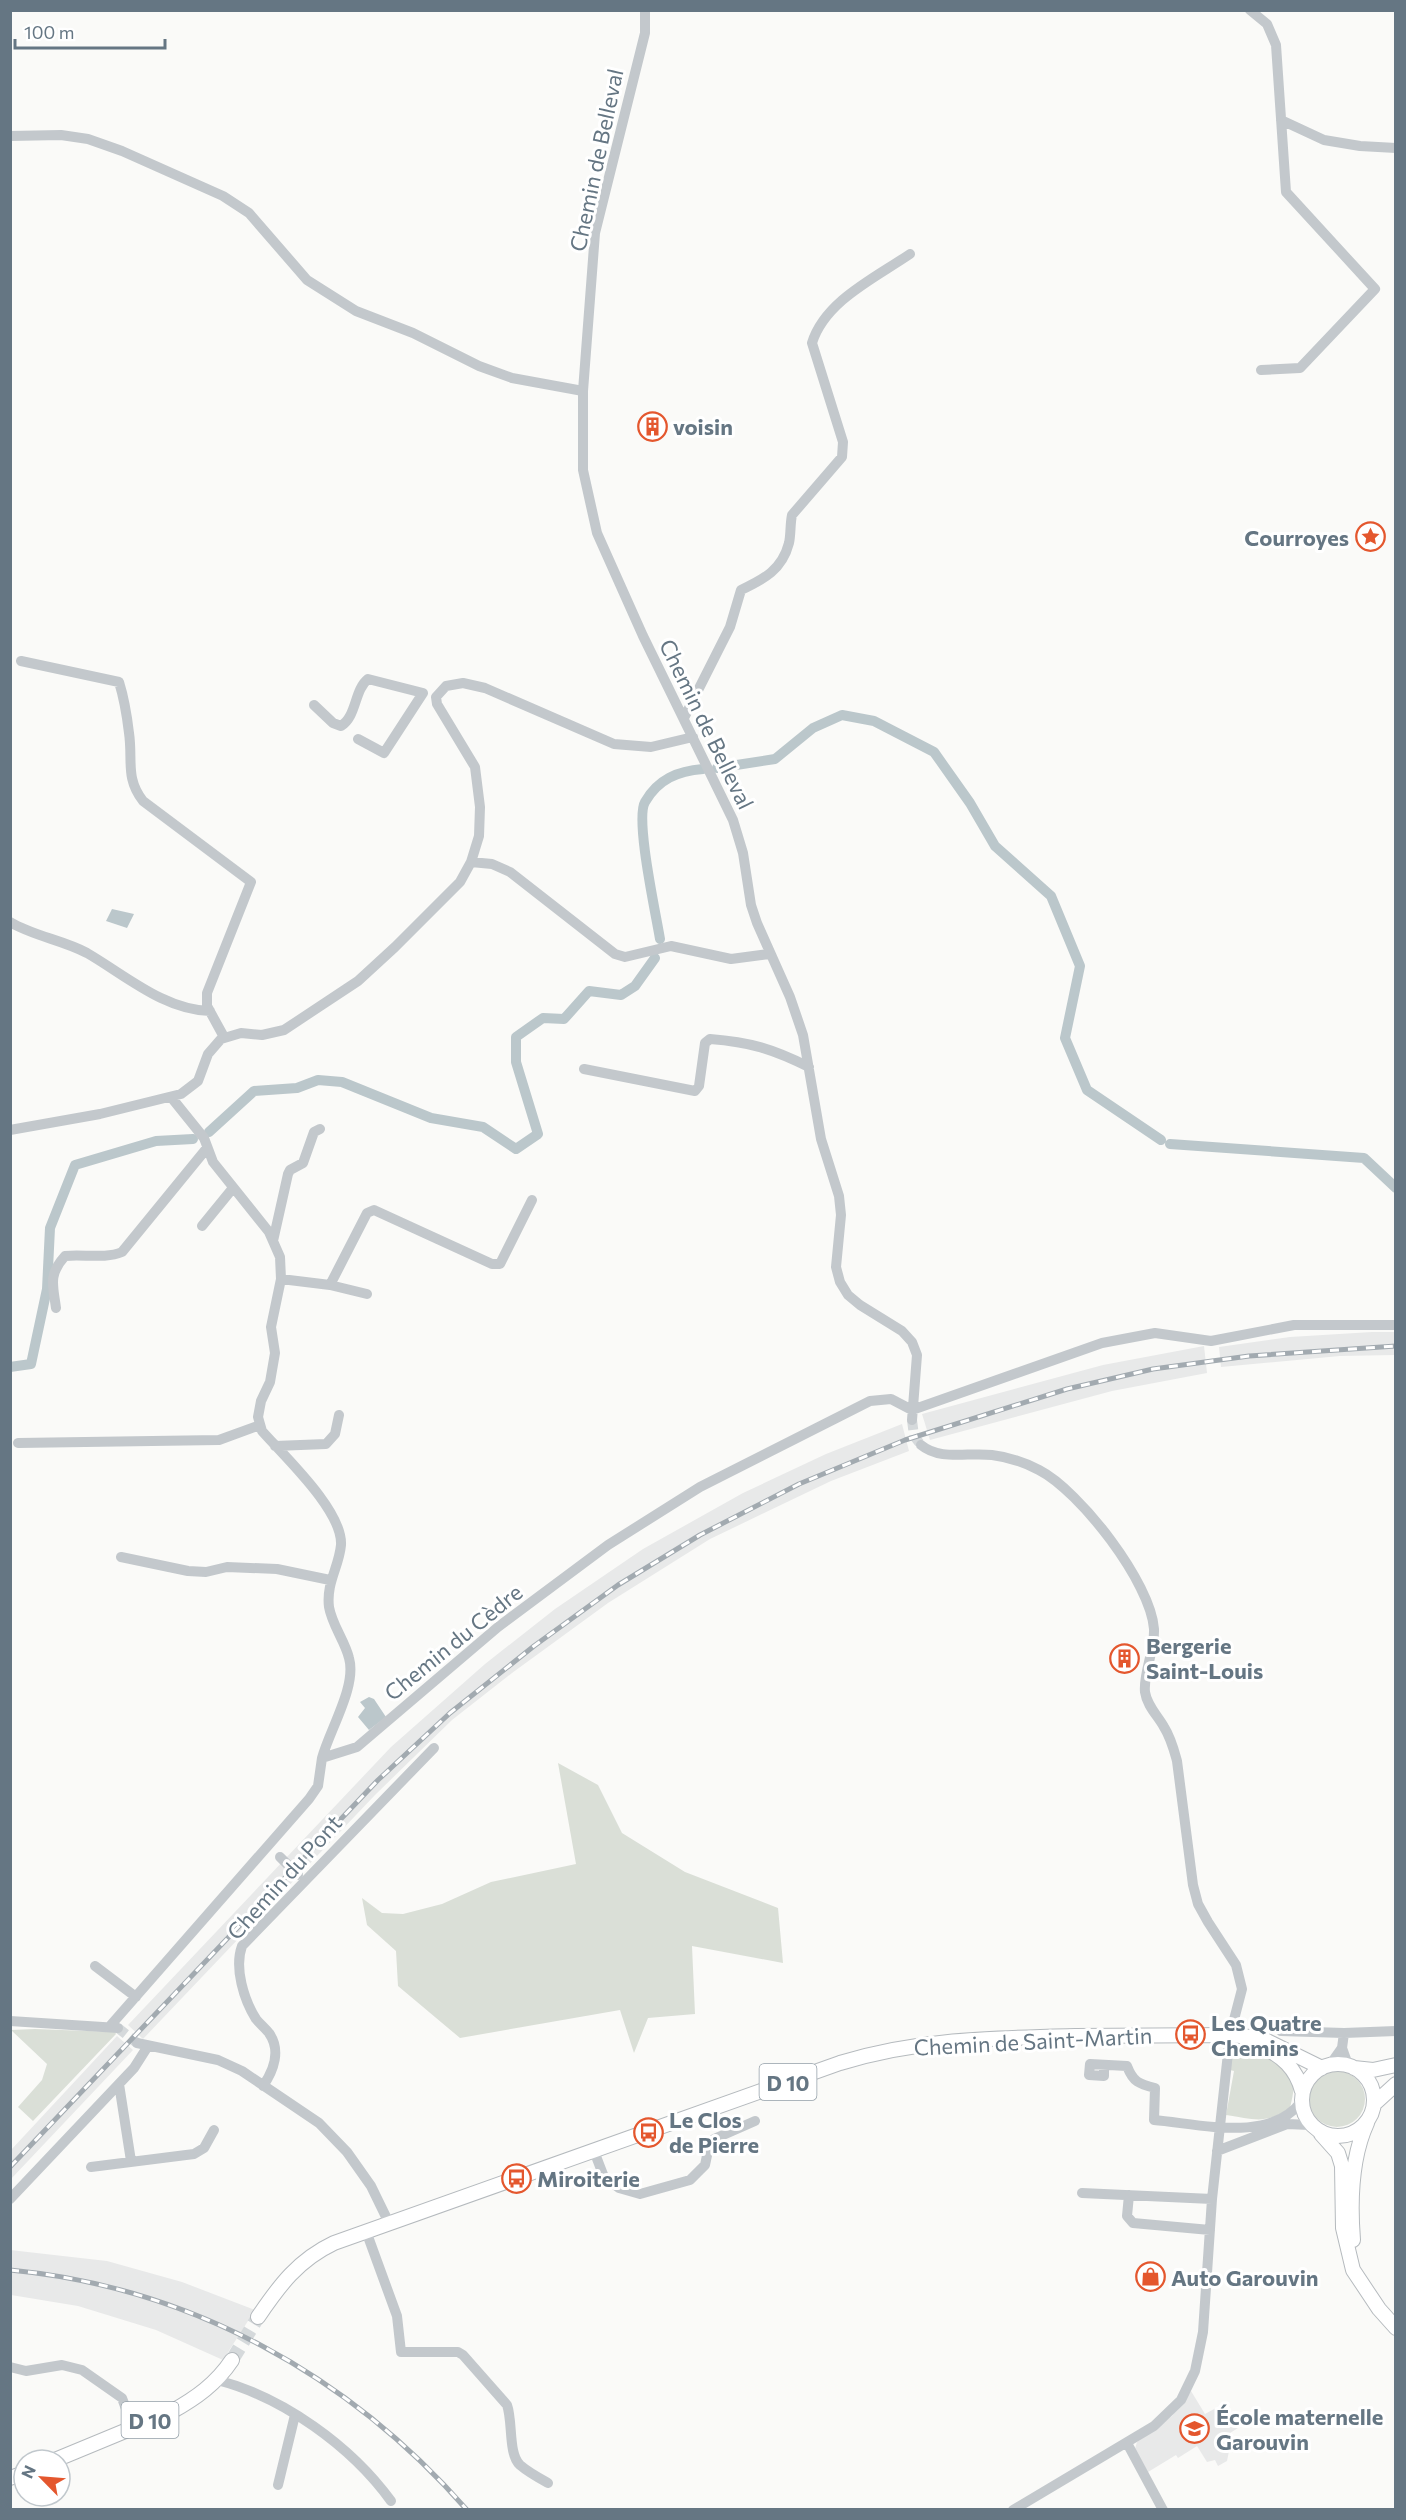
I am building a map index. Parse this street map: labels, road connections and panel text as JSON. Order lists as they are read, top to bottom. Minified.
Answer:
{"streets":{"main road":["Chemin de Saint-Martin","D 10"],"street":["Chemin de Belleval","Chemin du Cèdre","Chemin du Pont"]},"crossings":[["Chemin de Belleval","Chemin du Cèdre"],["Chemin de Saint-Martin","D 10"]],"places":{"building":["voisin","Bergerie Saint-Louis"],"place":["Courroyes"],"bus stop":["Les Quatre Chemins","Le Clos de Pierre","Miroiterie"],"shop":["Auto Garouvin"],"school or university":["École maternelle Garouvin"]},"scale_bar":"100 m","north":"top left"}
